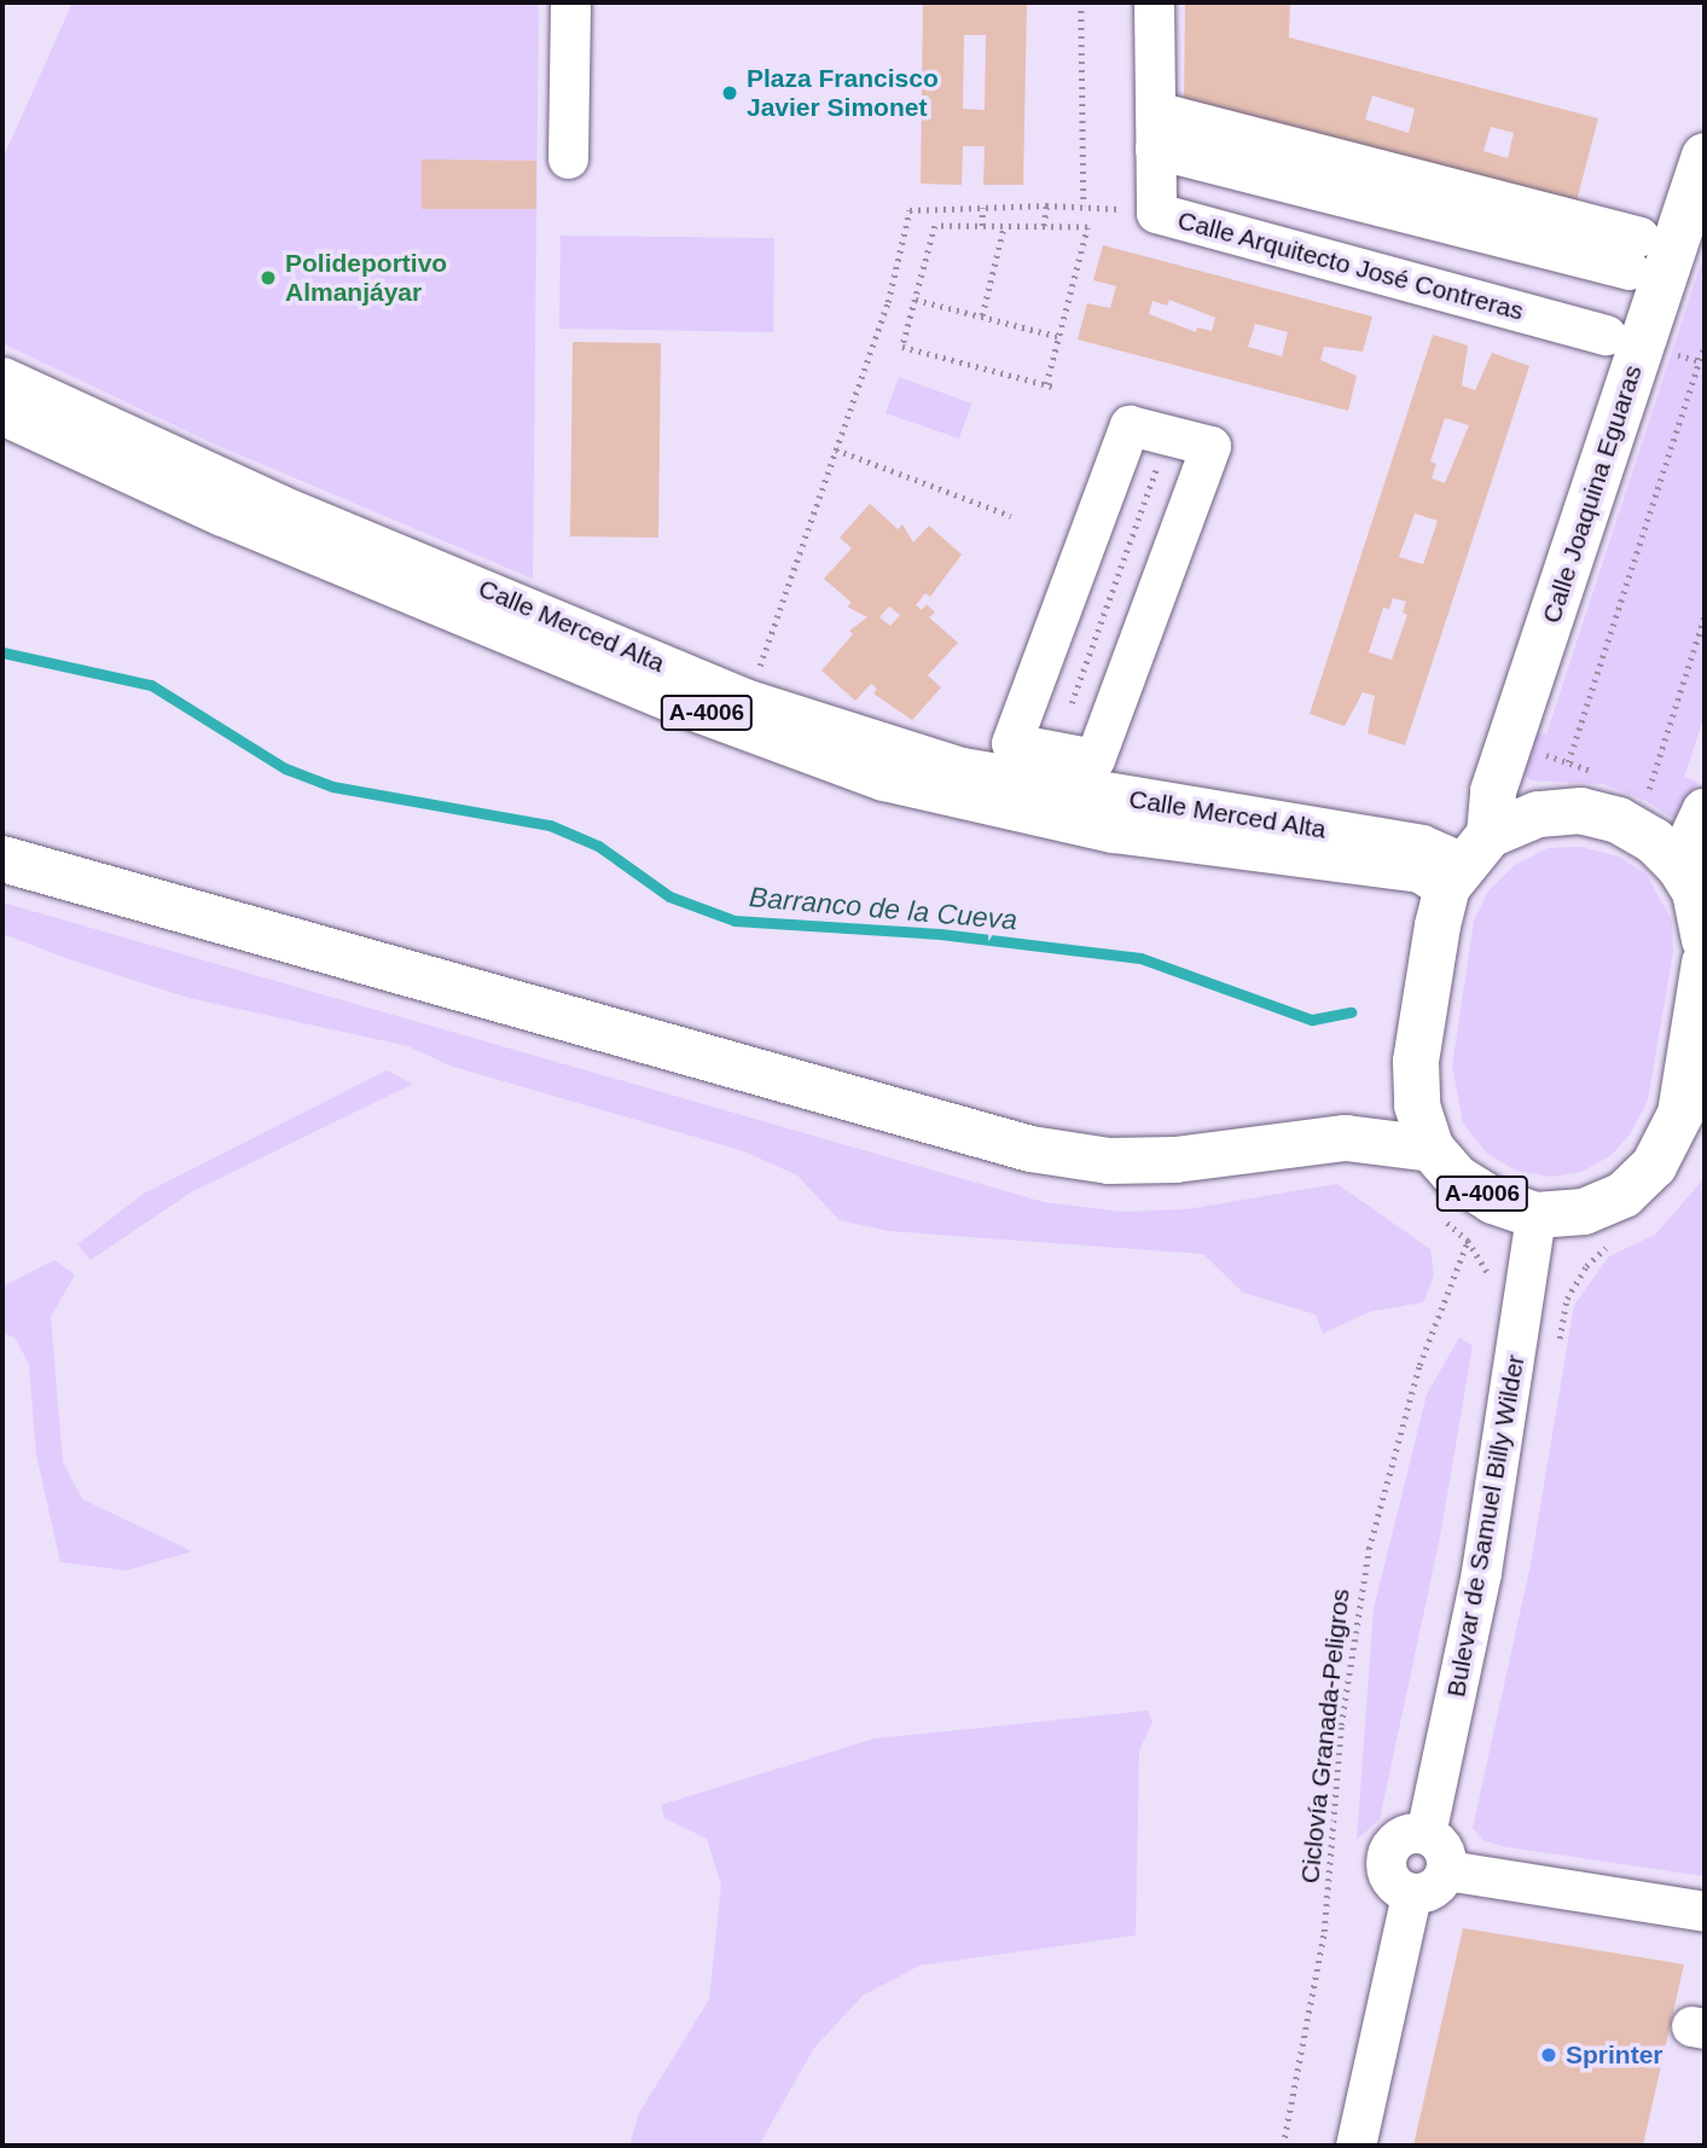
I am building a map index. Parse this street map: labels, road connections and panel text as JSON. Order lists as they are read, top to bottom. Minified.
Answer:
{"streets":{"main road":["Calle Joaquina Eguaras","Calle Merced Alta","A-4006"],"street":["Calle Arquitecto José Contreras","Bulevar de Samuel Billy Wilder"],"path":["Ciclovía Granada-Peligros"]},"crossings":[["Calle Joaquina Eguaras","Calle Merced Alta"],["Calle Joaquina Eguaras","A-4006"],["Calle Merced Alta","A-4006"],["A-4006","Bulevar de Samuel Billy Wilder"]],"water":["Barranco de la Cueva"],"places":["Plaza Francisco Javier Simonet","Polideportivo Almanjáyar","Sprinter"]}
